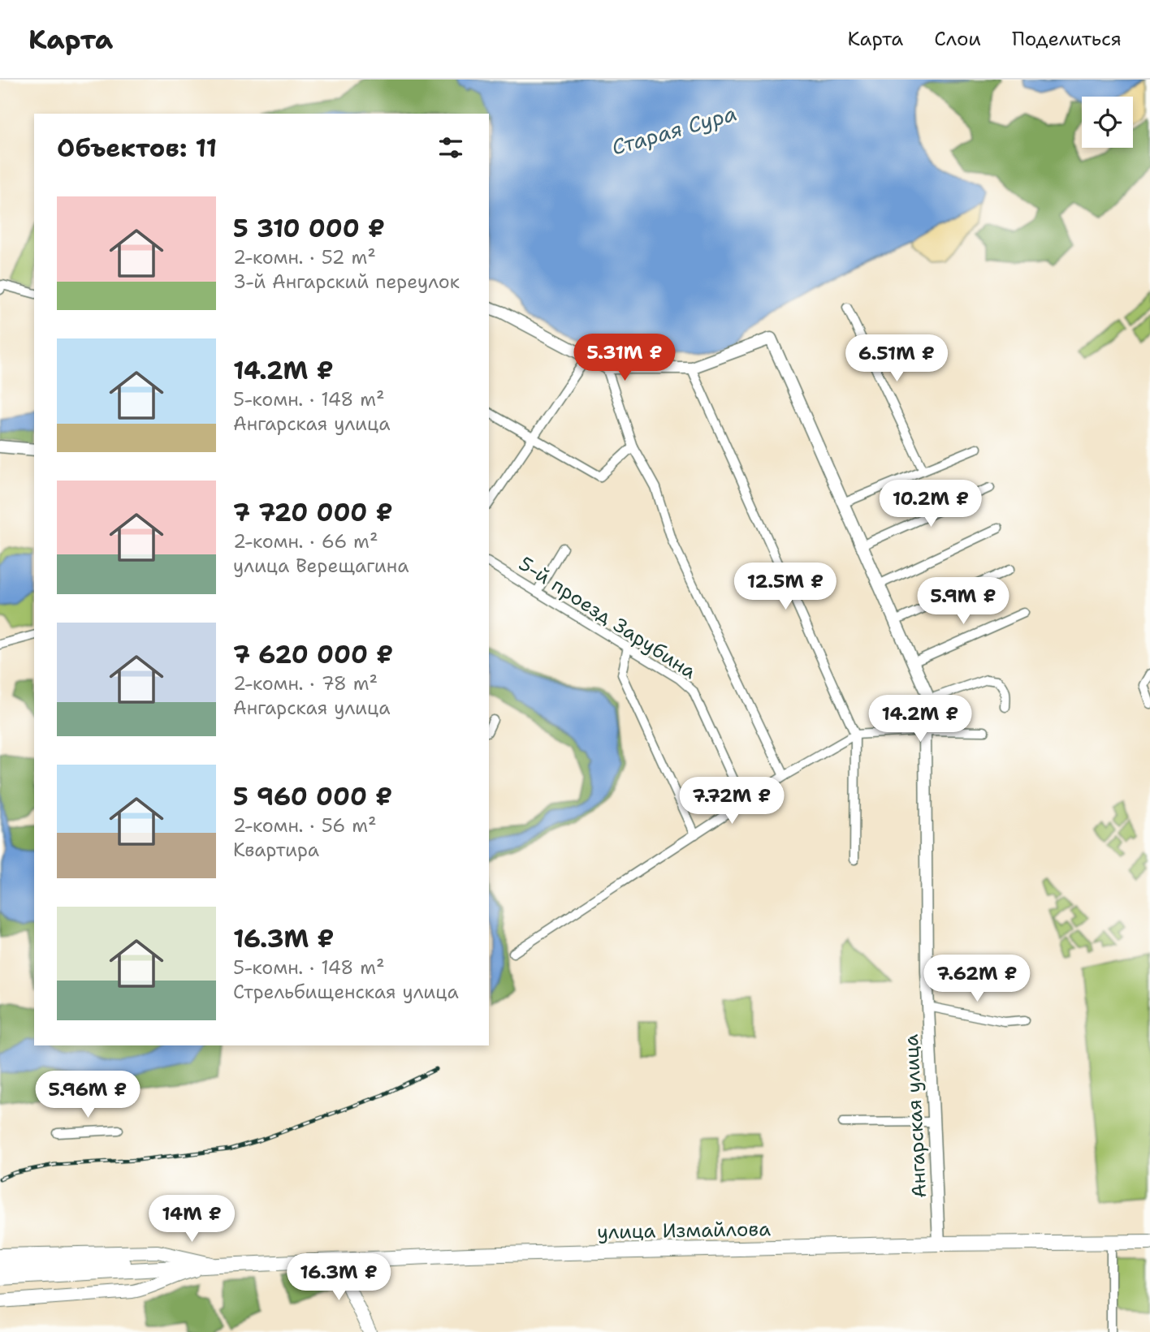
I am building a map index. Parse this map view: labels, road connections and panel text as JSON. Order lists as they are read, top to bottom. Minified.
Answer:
{"streets":{"main road":["улица Измайлова"],"street":["5-й проезд Зарубина","Ангарская улица"]},"crossings":[["Ангарская улица","улица Измайлова"]],"water":["Старая Сура"],"page":{"header":"Карта","nav":["Карта","Слои","Поделиться"],"heading":"Объектов: 11","list":[{"name":"5 310 000 ₽","note":"2-комн. · 52 m² · 3-й Ангарский переулок"},{"name":"14.2M ₽","note":"5-комн. · 148 m² · Ангарская улица"},{"name":"7 720 000 ₽","note":"2-комн. · 66 m² · улица Верещагина"},{"name":"7 620 000 ₽","note":"2-комн. · 78 m² · Ангарская улица"},{"name":"5 960 000 ₽","note":"2-комн. · 56 m² · Квартира"},{"name":"16.3M ₽","note":"5-комн. · 148 m² · Стрельбищенская улица"}],"price":["5.31M ₽","6.51M ₽","10.2M ₽","12.5M ₽","5.9M ₽","14.2M ₽","7.72M ₽","7.62M ₽","5.96M ₽","14M ₽","16.3M ₽"]}}
